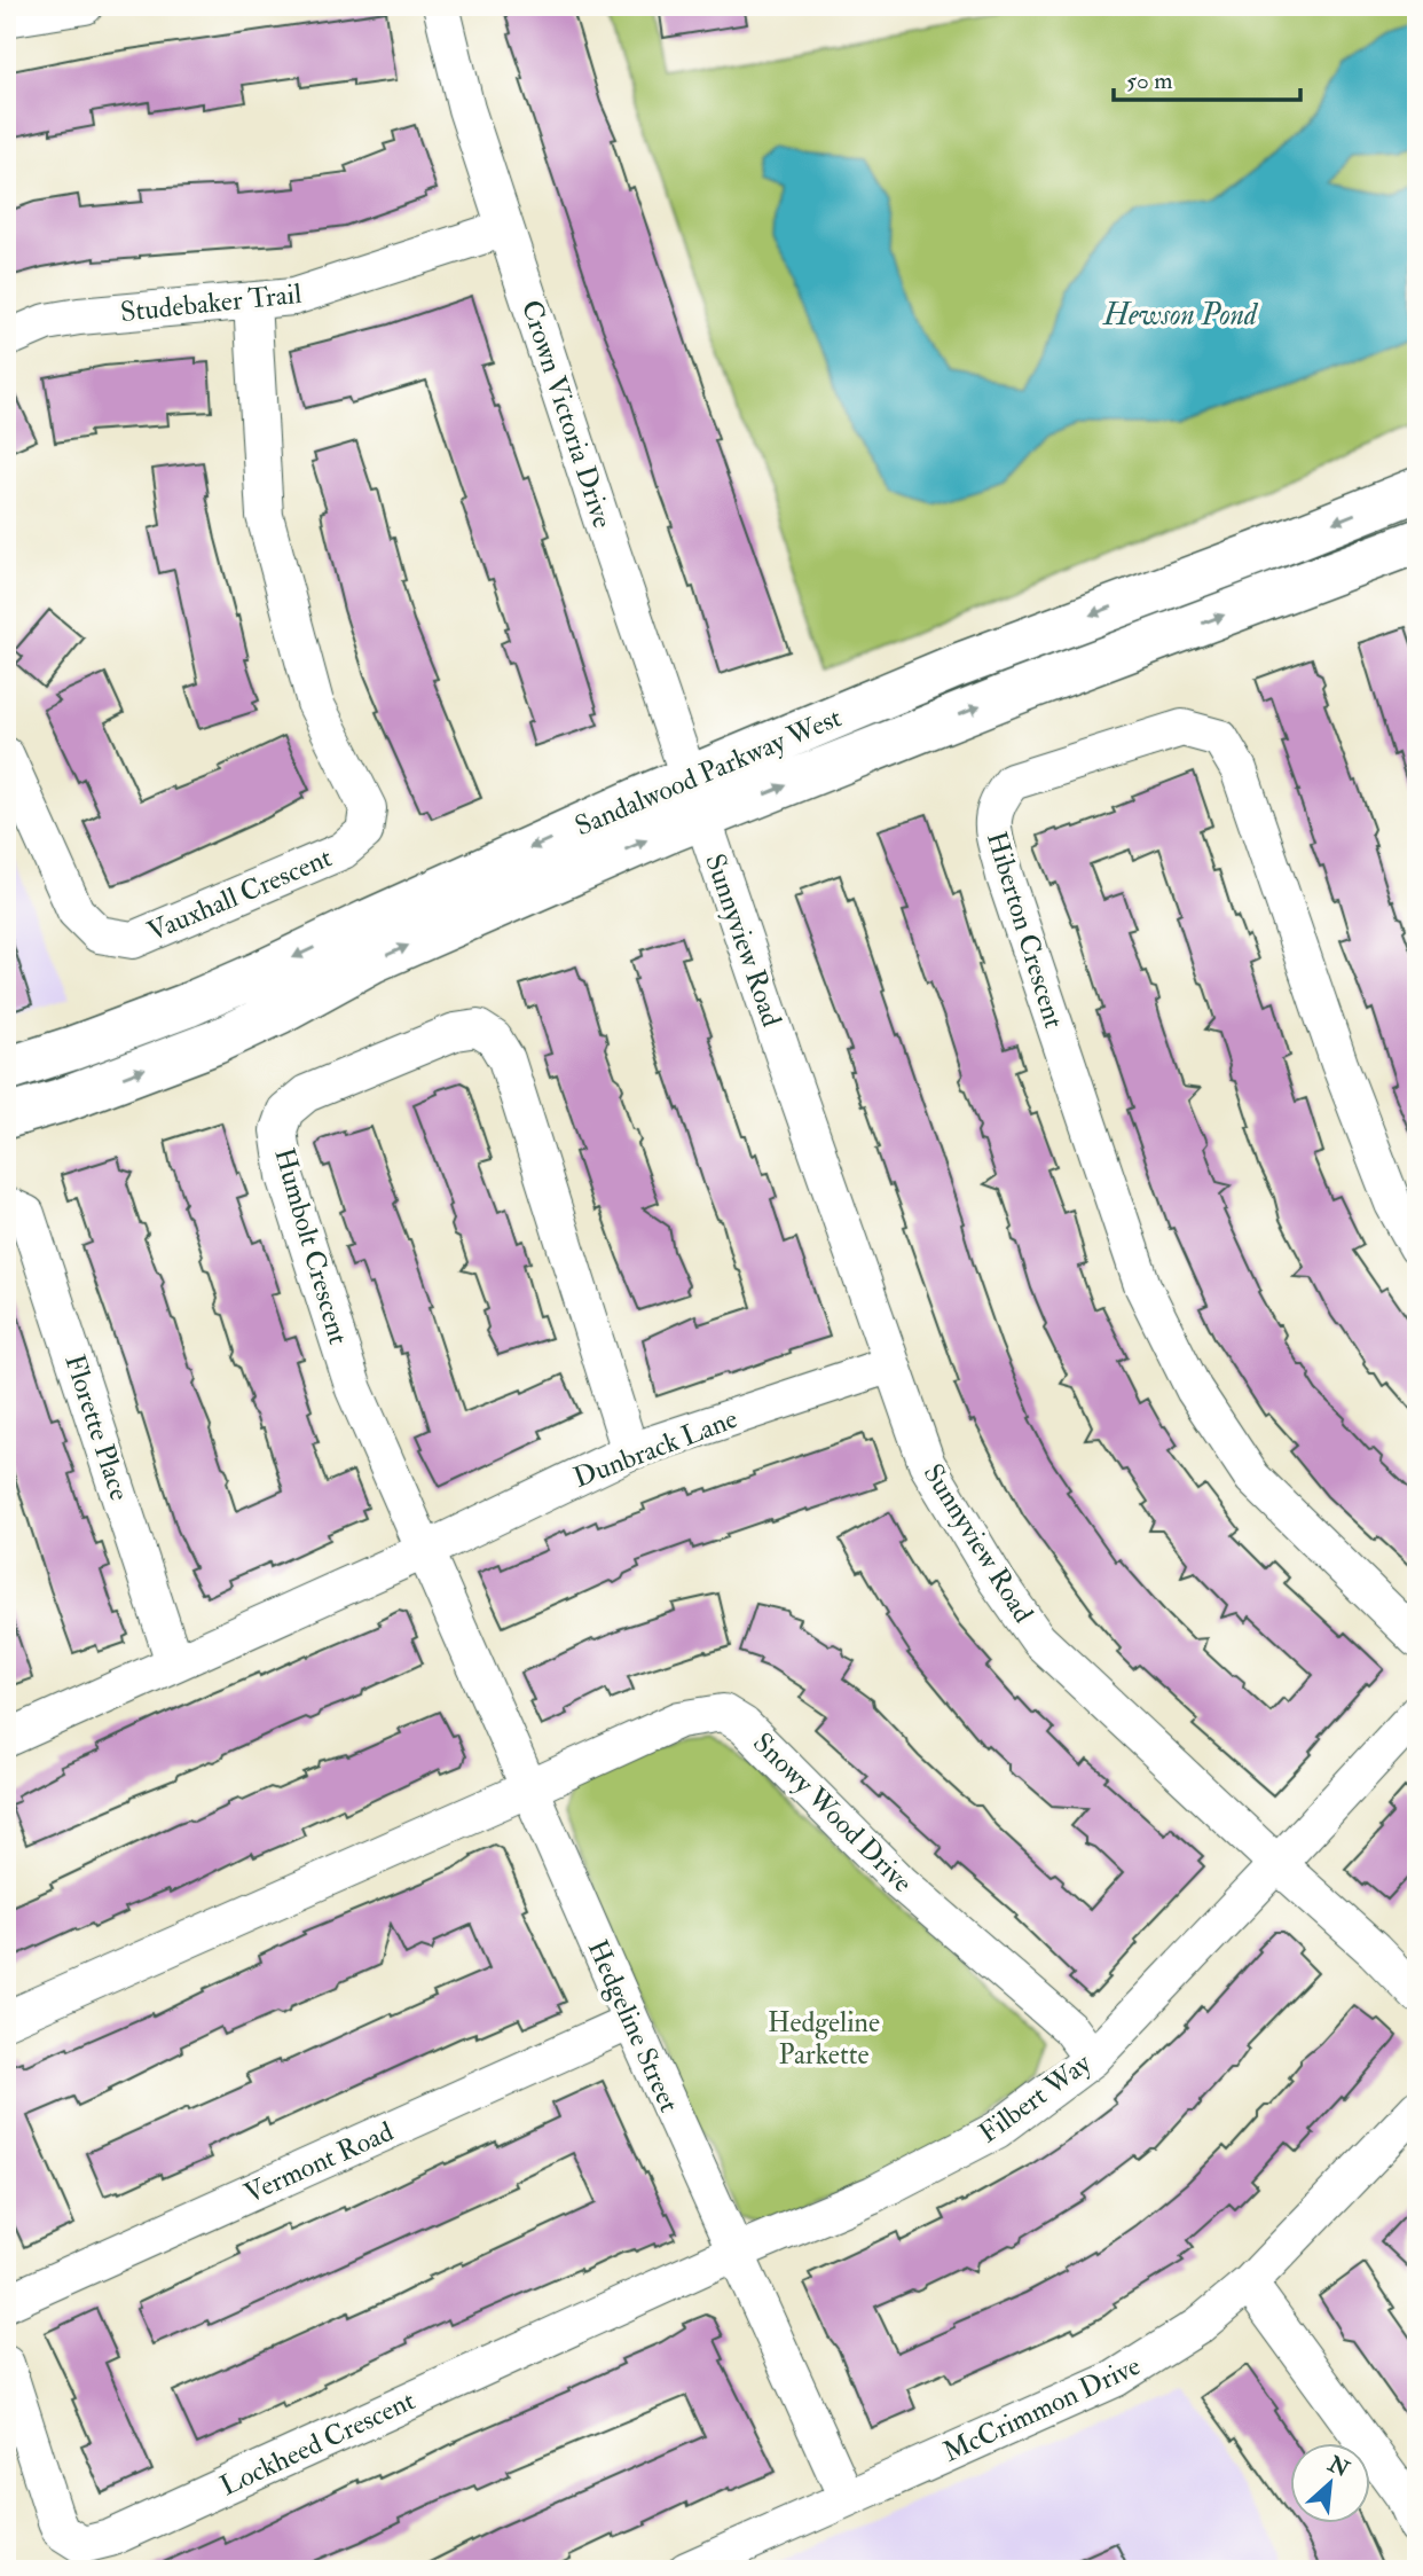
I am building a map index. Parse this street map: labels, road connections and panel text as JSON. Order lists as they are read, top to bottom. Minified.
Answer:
{"streets":{"main road":["Sandalwood Parkway West"],"street":["Studebaker Trail","Crown Victoria Drive","Vauxhall Crescent","Hiberton Crescent","Sunnyview Road","Humbolt Crescent","Florette Place","Dunbrack Lane","Snowy Wood Drive","Hedgeline Street","Filbert Way","Vermont Road","McCrimmon Drive","Lockheed Crescent"]},"crossings":[["Studebaker Trail","Crown Victoria Drive"],["Studebaker Trail","Vauxhall Crescent"],["Crown Victoria Drive","Sandalwood Parkway West"],["Crown Victoria Drive","Sunnyview Road"],["Sandalwood Parkway West","Sunnyview Road"],["Sunnyview Road","Dunbrack Lane"],["Sunnyview Road","Filbert Way"],["Humbolt Crescent","Dunbrack Lane"],["Humbolt Crescent","Hedgeline Street"],["Dunbrack Lane","Hedgeline Street"],["Snowy Wood Drive","Hedgeline Street"],["Snowy Wood Drive","Filbert Way"],["Hedgeline Street","Filbert Way"],["Hedgeline Street","Vermont Road"],["Hedgeline Street","McCrimmon Drive"],["Hedgeline Street","Lockheed Crescent"],["Filbert Way","Lockheed Crescent"]],"water":["Hewson Pond"],"parks":["Hedgeline Parkette"],"scale_bar":"50 m","north":"top right"}
